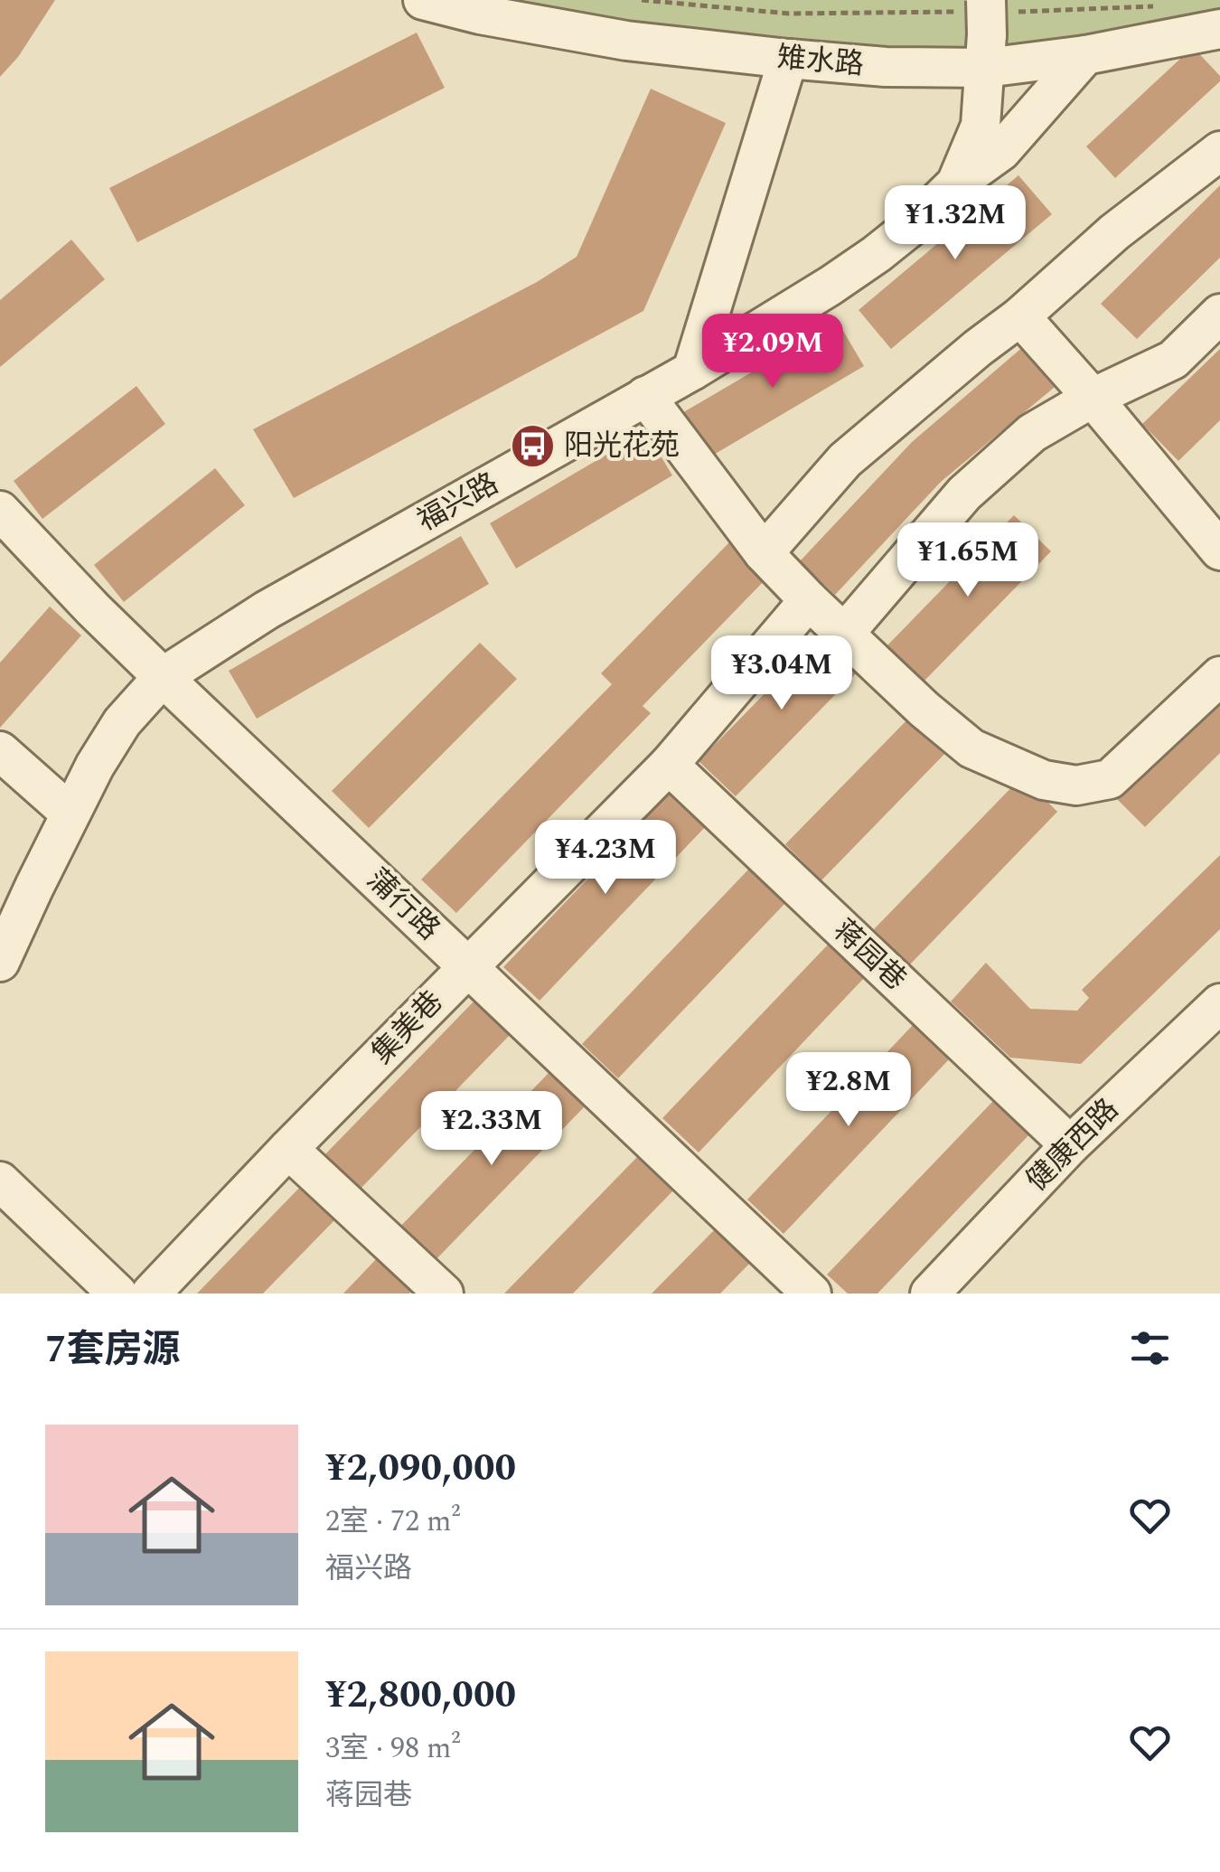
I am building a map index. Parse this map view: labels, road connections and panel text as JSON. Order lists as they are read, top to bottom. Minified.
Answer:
{"streets":{"street":["雉水路","福兴路","蒲行路","蒋园巷","集美巷","健康西路"]},"crossings":[["雉水路","福兴路"],["福兴路","蒲行路"],["蒲行路","集美巷"],["蒋园巷","集美巷"],["蒋园巷","健康西路"]],"places":{"bus stop":["阳光花苑"]},"page":{"price":["¥1.32M","¥2.09M","¥1.65M","¥3.04M","¥4.23M","¥2.8M","¥2.33M"],"heading":"7套房源","list":[{"name":"¥2,090,000","note":"2室 · 72 m² · 福兴路"},{"name":"¥2,800,000","note":"3室 · 98 m² · 蒋园巷"}]}}
